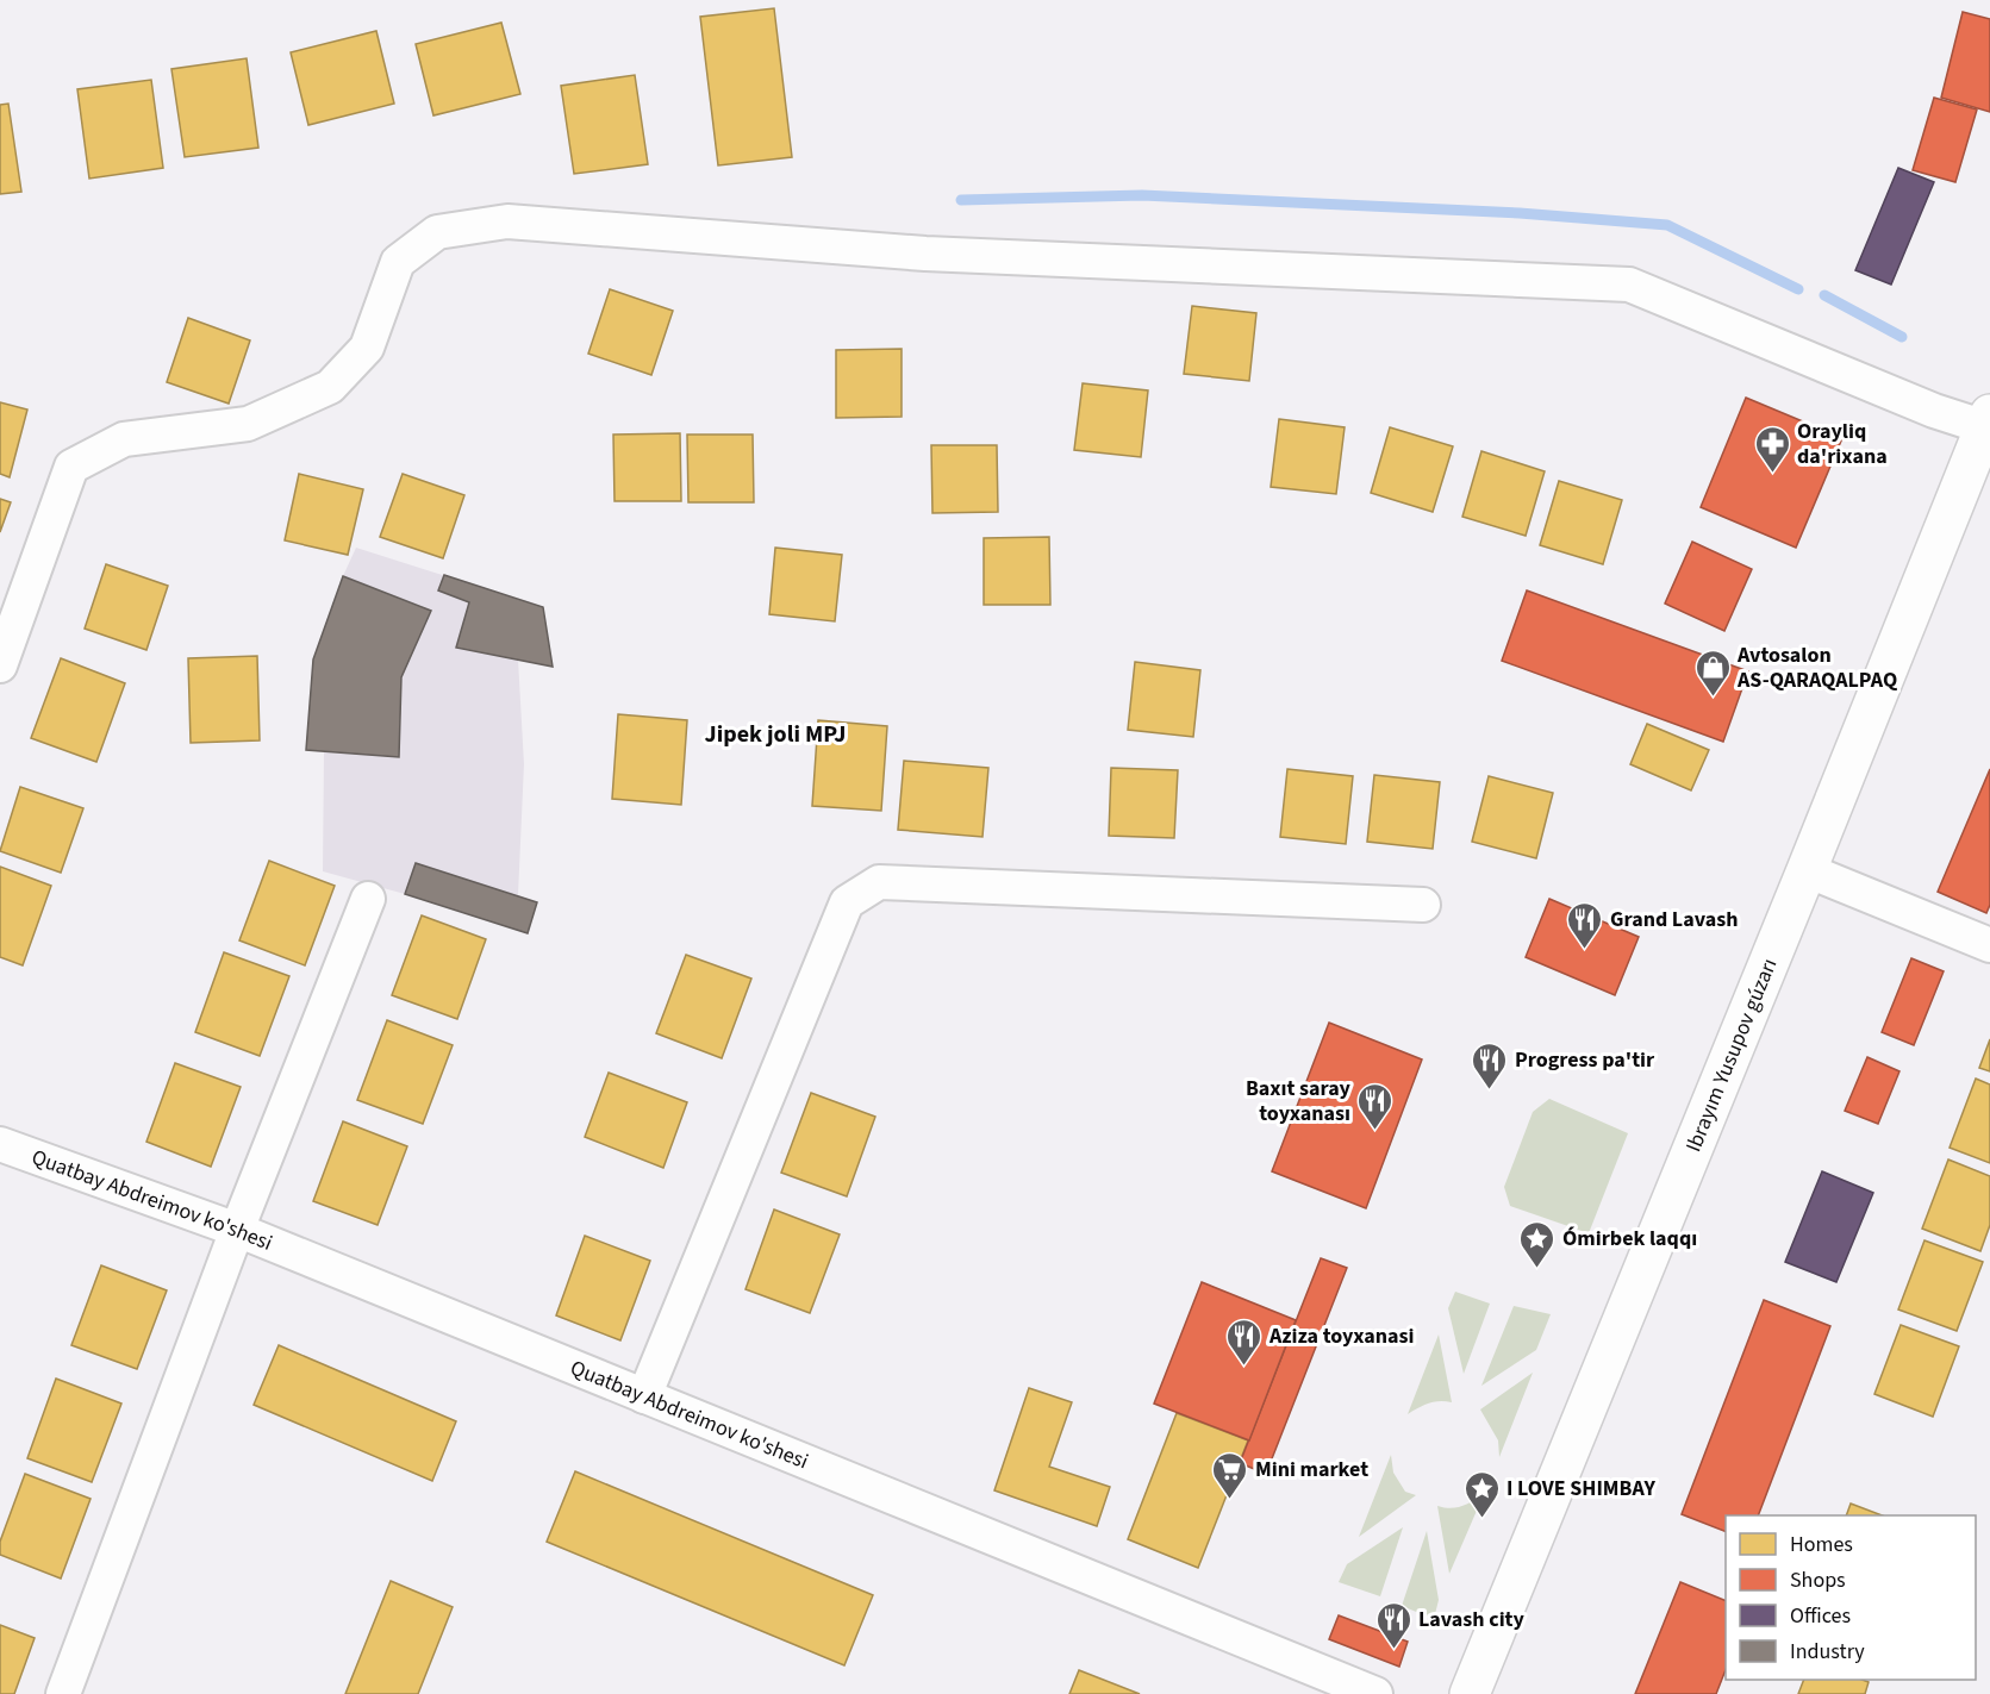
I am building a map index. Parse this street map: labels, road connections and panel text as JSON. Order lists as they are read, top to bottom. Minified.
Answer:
{"streets":{"main road":["Ibrayım Yusupov gúzarı"],"street":["Quatbay Abdreimov ko'shesi"]},"districts":["Jipek joli MPJ"],"places":{"pharmacy":["Orayliq da'rixana"],"shop":["Avtosalon AS-QARAQALPAQ"],"restaurant":["Grand Lavash","Progress pa'tir","Baxıt saray toyxanası","Aziza toyxanasi","Lavash city"],"place":["Ómirbek laqqı","I LOVE SHIMBAY"],"supermarket":["Mini market"]},"legend":["Homes","Shops","Offices","Industry"]}
